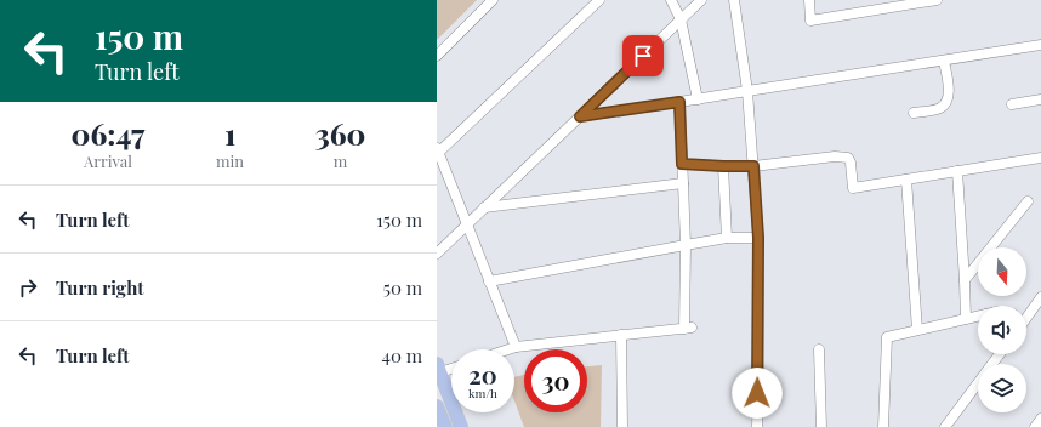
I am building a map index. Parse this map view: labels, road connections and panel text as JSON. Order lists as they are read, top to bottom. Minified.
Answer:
{"north":"bottom","page":{"turn":["150 m","Turn left"],"eta":["06:47","Arrival","1","min","360","m"],"list":[{"name":"Turn left","value":"150 m"},{"name":"Turn right","value":"50 m"},{"name":"Turn left","value":"40 m"}],"speed":"20 km/h","limit":"30"}}
